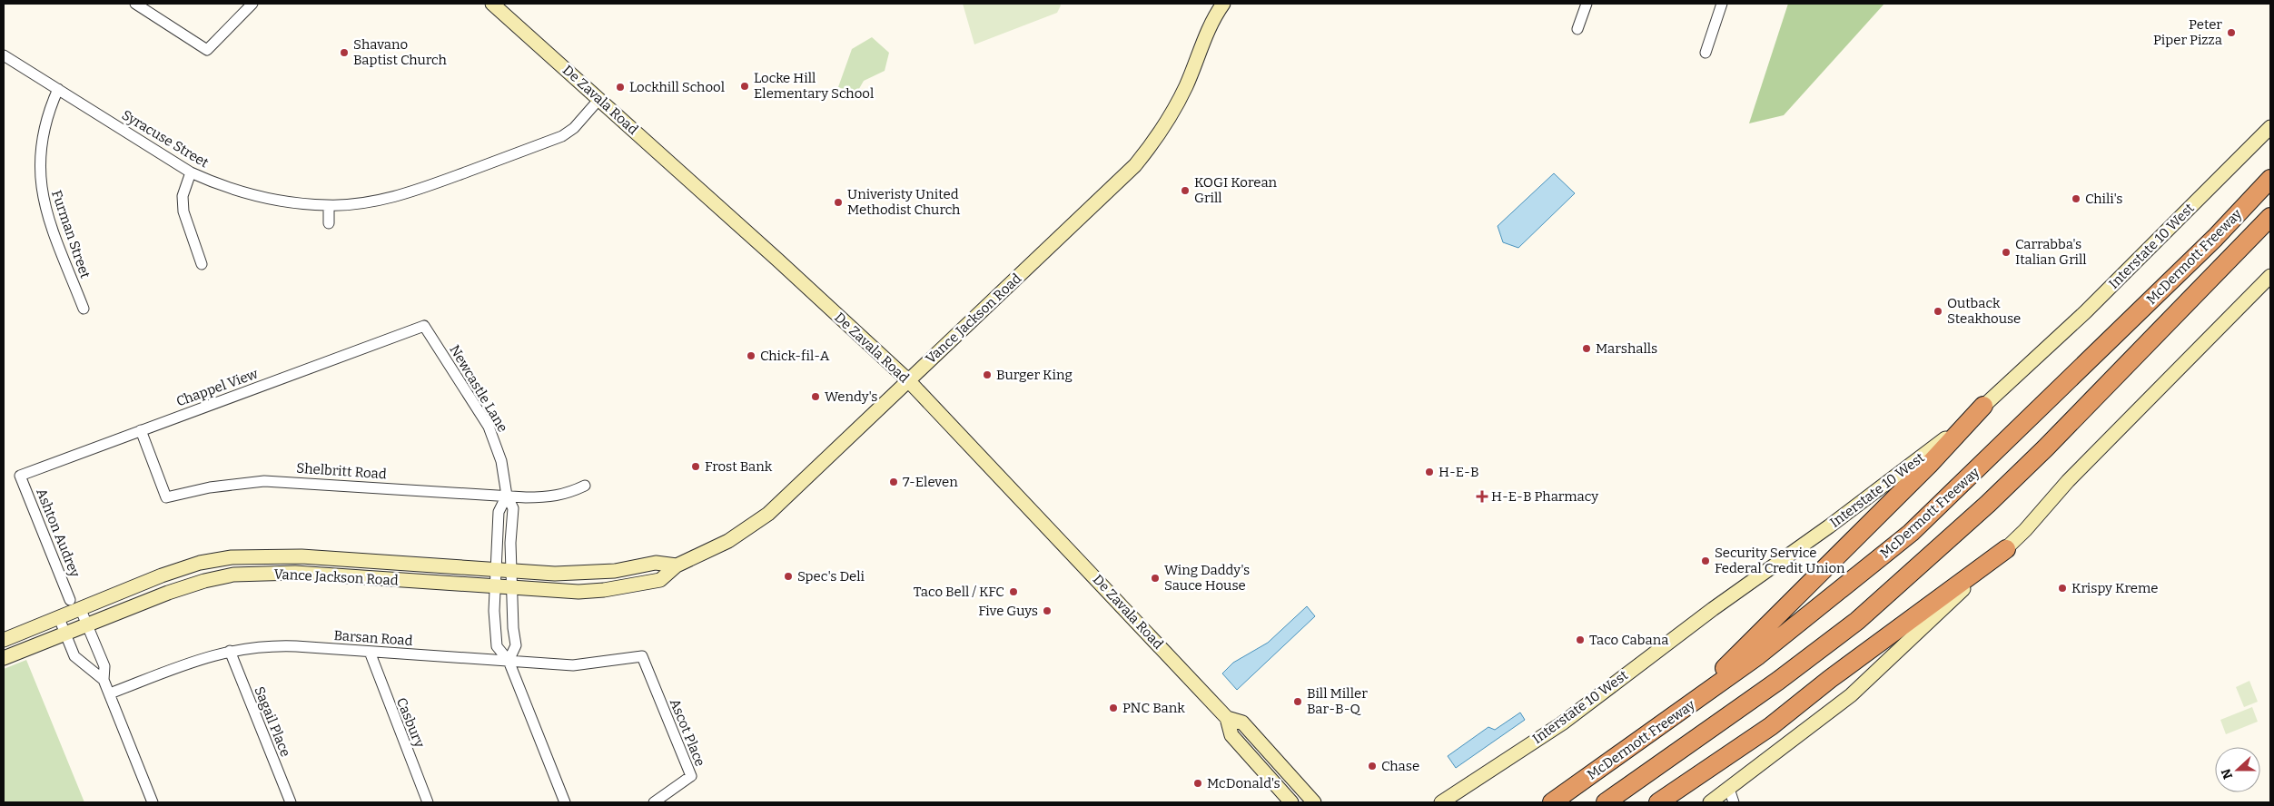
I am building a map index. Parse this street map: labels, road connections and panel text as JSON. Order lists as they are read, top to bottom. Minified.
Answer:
{"streets":{"highway":["McDermott Freeway"],"main road":["De Zavala Road","Interstate 10 West","Vance Jackson Road"],"street":["Syracuse Street","Furman Street","Chappel View","Newcastle Lane","Shelbritt Road","Ashton Audrey","Barsan Road","Sagail Place","Casbury","Ascot Place"]},"crossings":[["De Zavala Road","Syracuse Street"],["De Zavala Road","Vance Jackson Road"],["Syracuse Street","Furman Street"],["Vance Jackson Road","Newcastle Lane"],["Chappel View","Newcastle Lane"],["Chappel View","Shelbritt Road"],["Chappel View","Ashton Audrey"],["Newcastle Lane","Shelbritt Road"],["Newcastle Lane","Barsan Road"],["Barsan Road","Sagail Place"],["Barsan Road","Casbury"],["Barsan Road","Ascot Place"]],"places":{"other":["Peter Piper Pizza","Shavano Baptist Church","Locke Hill Elementary School","Lockhill School","KOGI Korean Grill","Chili's","Univeristy United Methodist Church","Carrabba's Italian Grill","Outback Steakhouse","Marshalls","Chick-fil-A","Burger King","Wendy's","Frost Bank","H-E-B","7-Eleven","Security Service Federal Credit Union","Spec's Deli","Wing Daddy's Sauce House","Krispy Kreme","Taco Bell / KFC","Five Guys","Taco Cabana","Bill Miller Bar-B-Q","PNC Bank","Chase","McDonald's"],"health":["H-E-B Pharmacy"]},"north":"left"}
